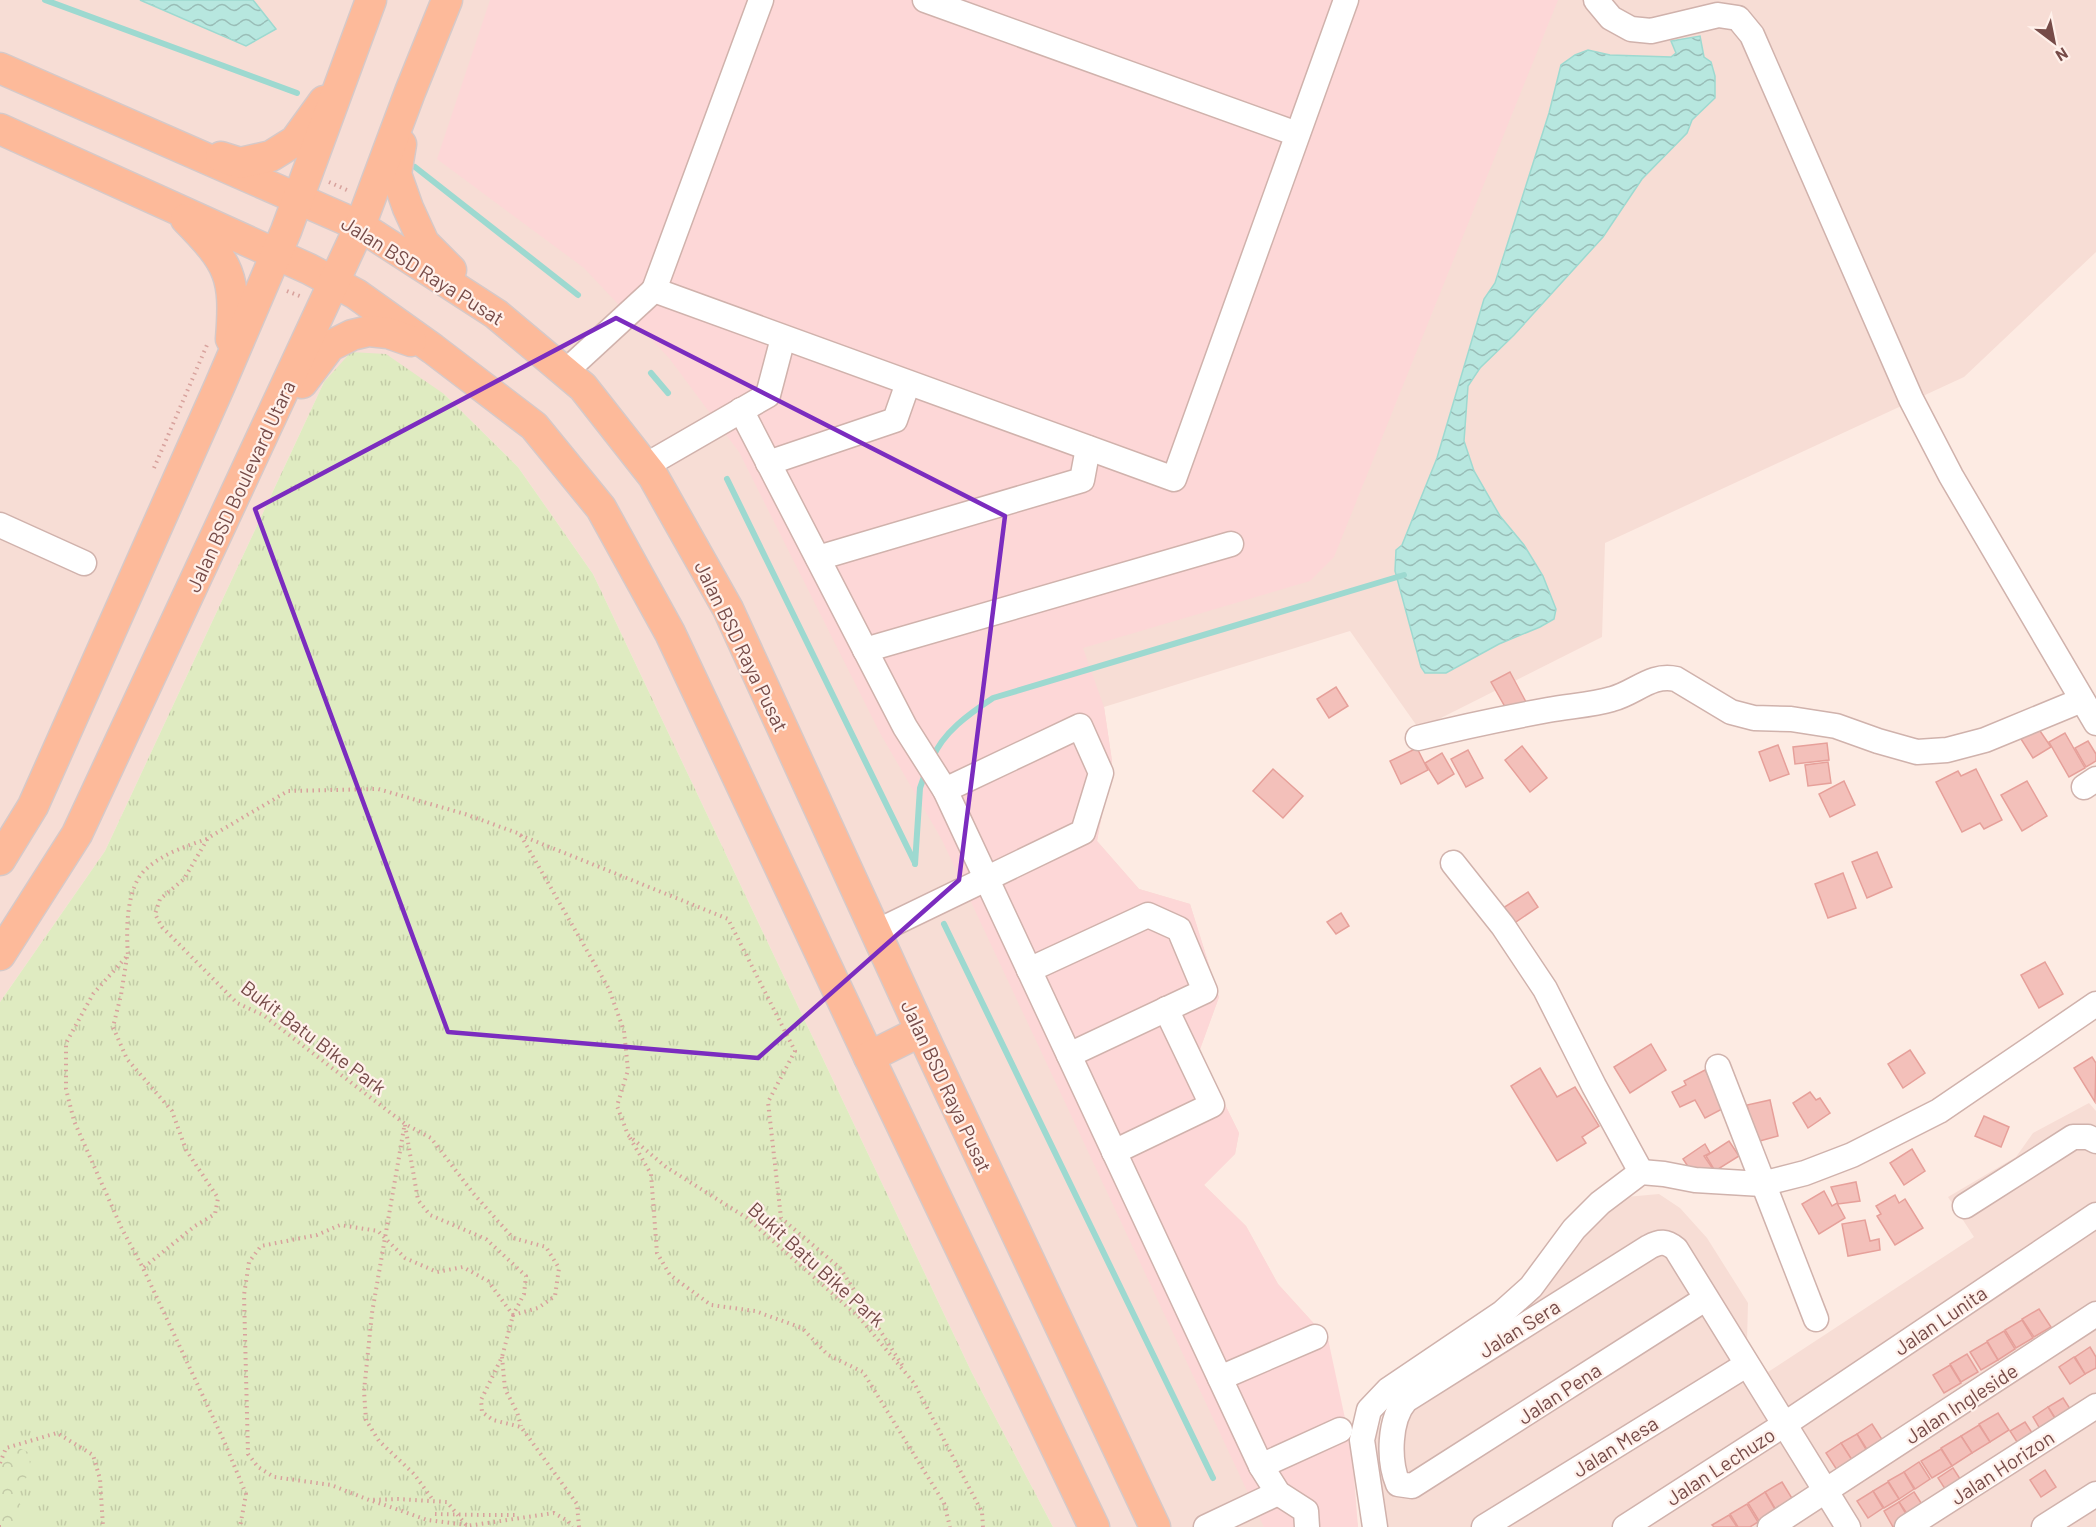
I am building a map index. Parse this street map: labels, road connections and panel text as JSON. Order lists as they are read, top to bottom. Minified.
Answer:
{"streets":{"main road":["Jalan BSD Raya Pusat","Jalan BSD Boulevard Utara"],"street":["Jalan Lunita","Jalan Sera","Jalan Pena","Jalan Ingleside","Jalan Mesa","Jalan Lechuzo","Jalan Horizon"],"path":["Bukit Batu Bike Park"]},"crossings":[["Jalan BSD Raya Pusat","Jalan BSD Boulevard Utara"],["Jalan Lunita","Jalan Lechuzo"],["Jalan Sera","Jalan Pena"]],"north":"bottom right"}
